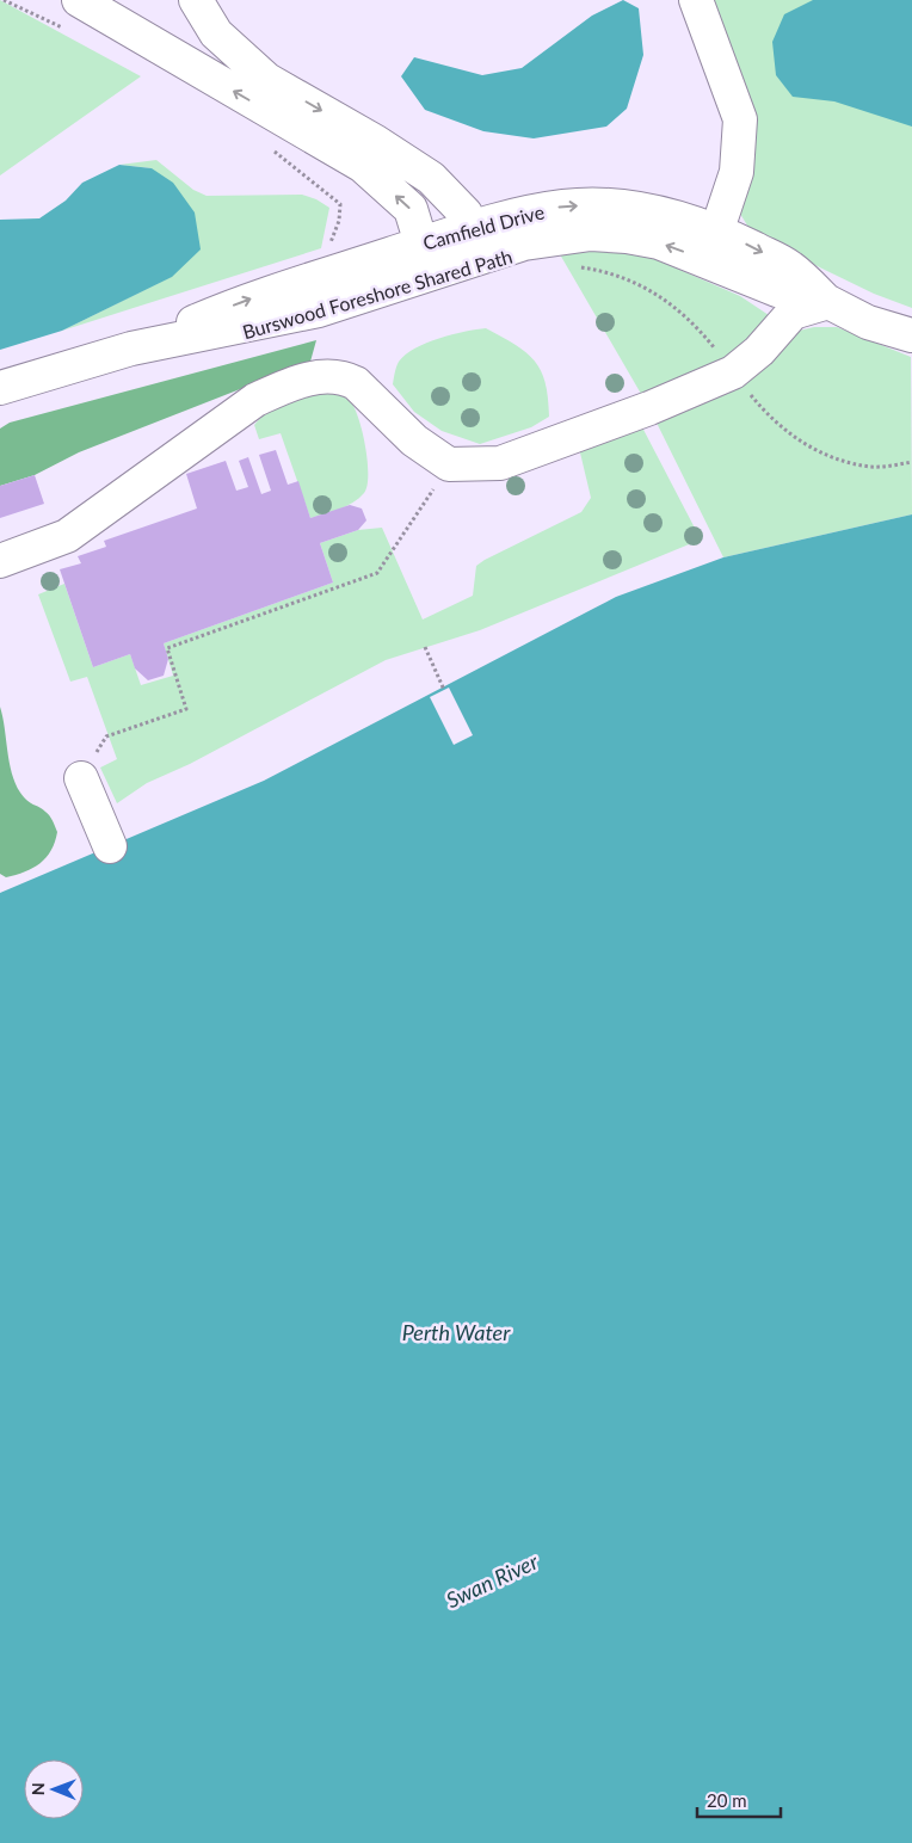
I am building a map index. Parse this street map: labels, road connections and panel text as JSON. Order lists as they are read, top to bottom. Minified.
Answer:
{"streets":{"street":["Camfield Drive"]},"water":["Perth Water","Swan River"],"scale_bar":"20 m","north":"left"}
